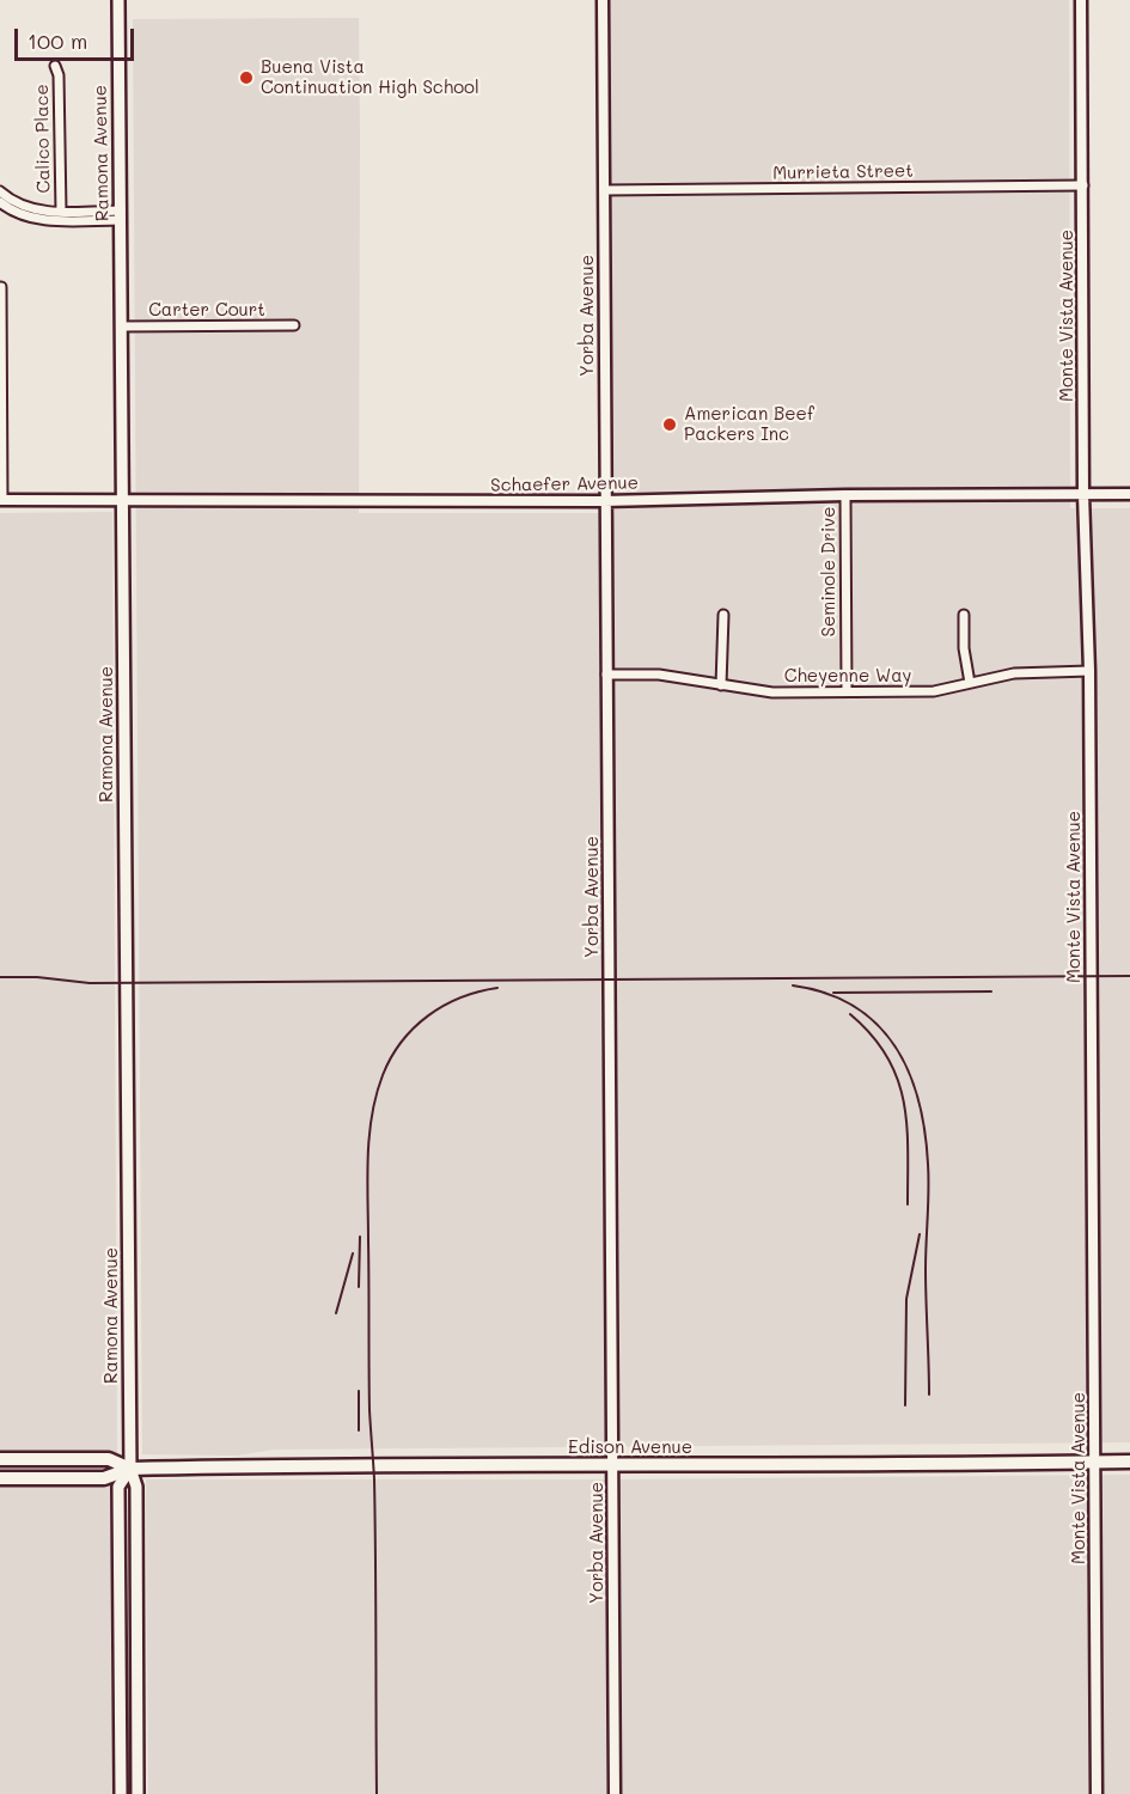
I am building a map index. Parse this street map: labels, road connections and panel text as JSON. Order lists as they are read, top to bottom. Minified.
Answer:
{"streets":{"main road":["Ramona Avenue","Edison Avenue"],"street":["Calico Place","Murrieta Street","Carter Court","Yorba Avenue","Monte Vista Avenue","Schaefer Avenue","Seminole Drive","Cheyenne Way"]},"crossings":[["Ramona Avenue","Carter Court"],["Ramona Avenue","Schaefer Avenue"],["Ramona Avenue","Edison Avenue"],["Murrieta Street","Yorba Avenue"],["Murrieta Street","Monte Vista Avenue"],["Yorba Avenue","Schaefer Avenue"],["Yorba Avenue","Cheyenne Way"],["Yorba Avenue","Edison Avenue"],["Monte Vista Avenue","Schaefer Avenue"],["Monte Vista Avenue","Cheyenne Way"],["Monte Vista Avenue","Edison Avenue"],["Schaefer Avenue","Seminole Drive"],["Seminole Drive","Cheyenne Way"]],"places":["Buena Vista Continuation High School","American Beef Packers Inc"],"scale_bar":"100 m"}
